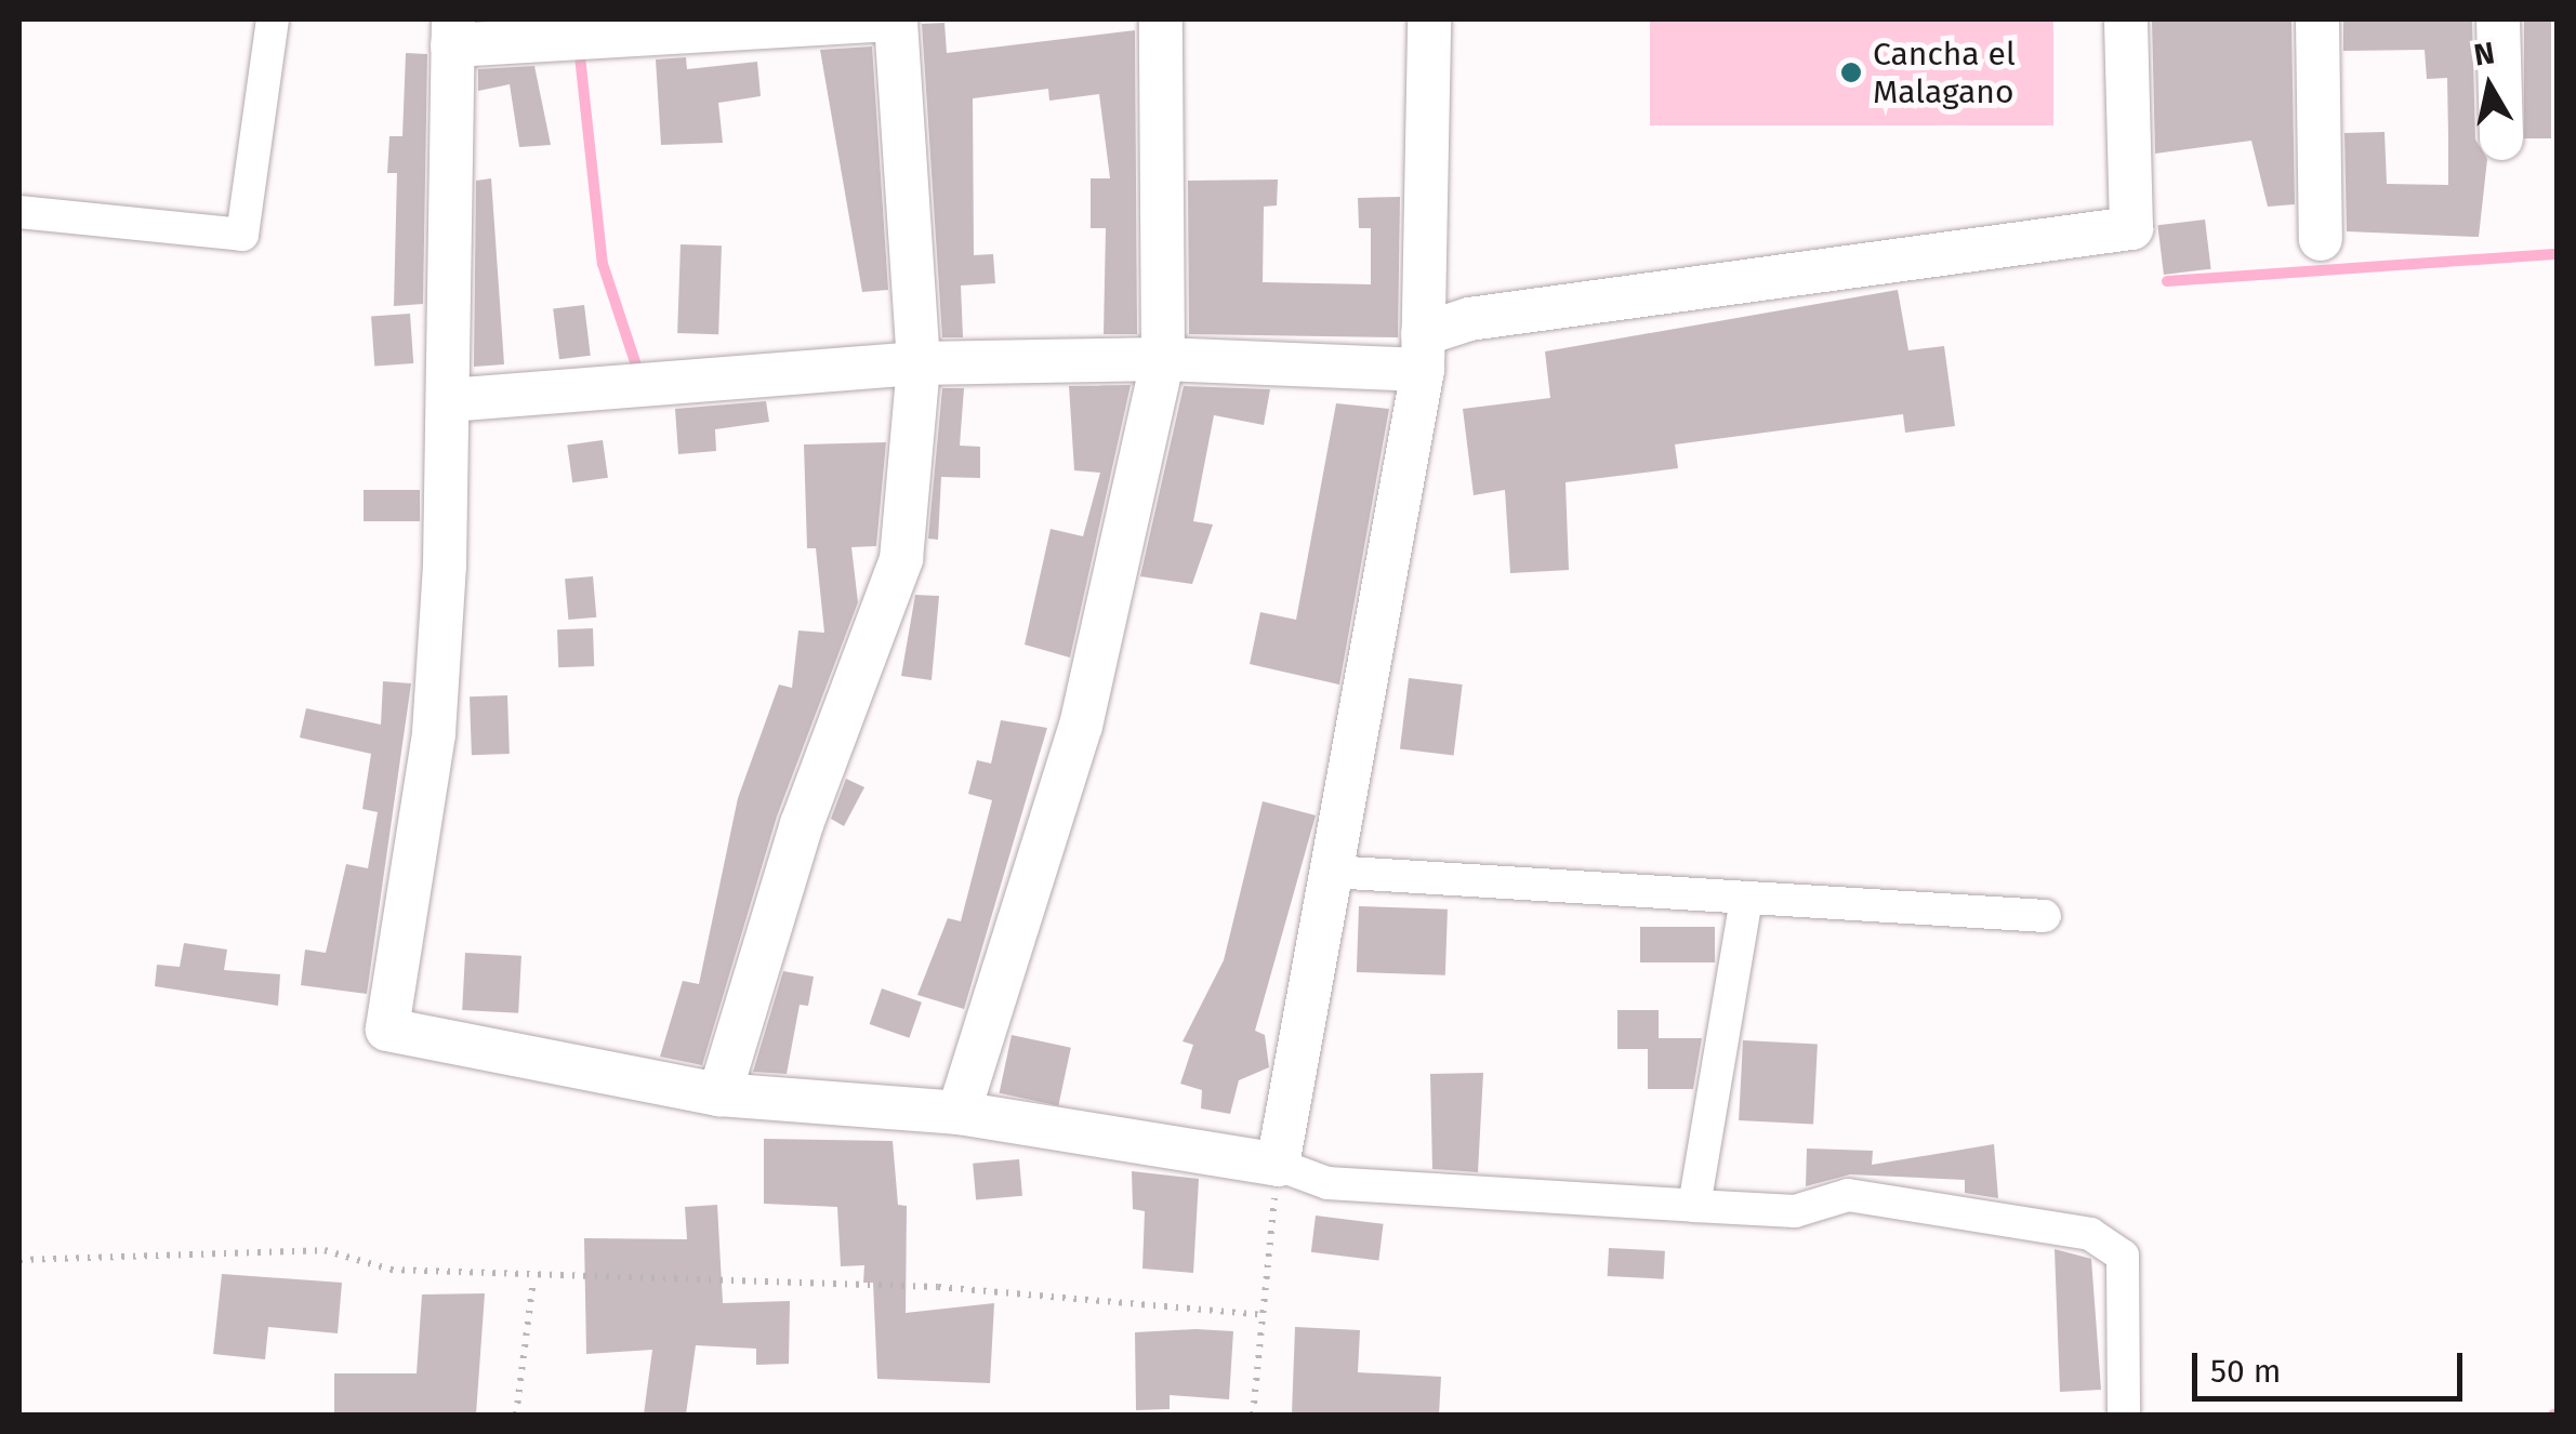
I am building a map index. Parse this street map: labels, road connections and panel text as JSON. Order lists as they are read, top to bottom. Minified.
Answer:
{"places":["Cancha el Malagano"],"scale_bar":"50 m","north":"top"}
